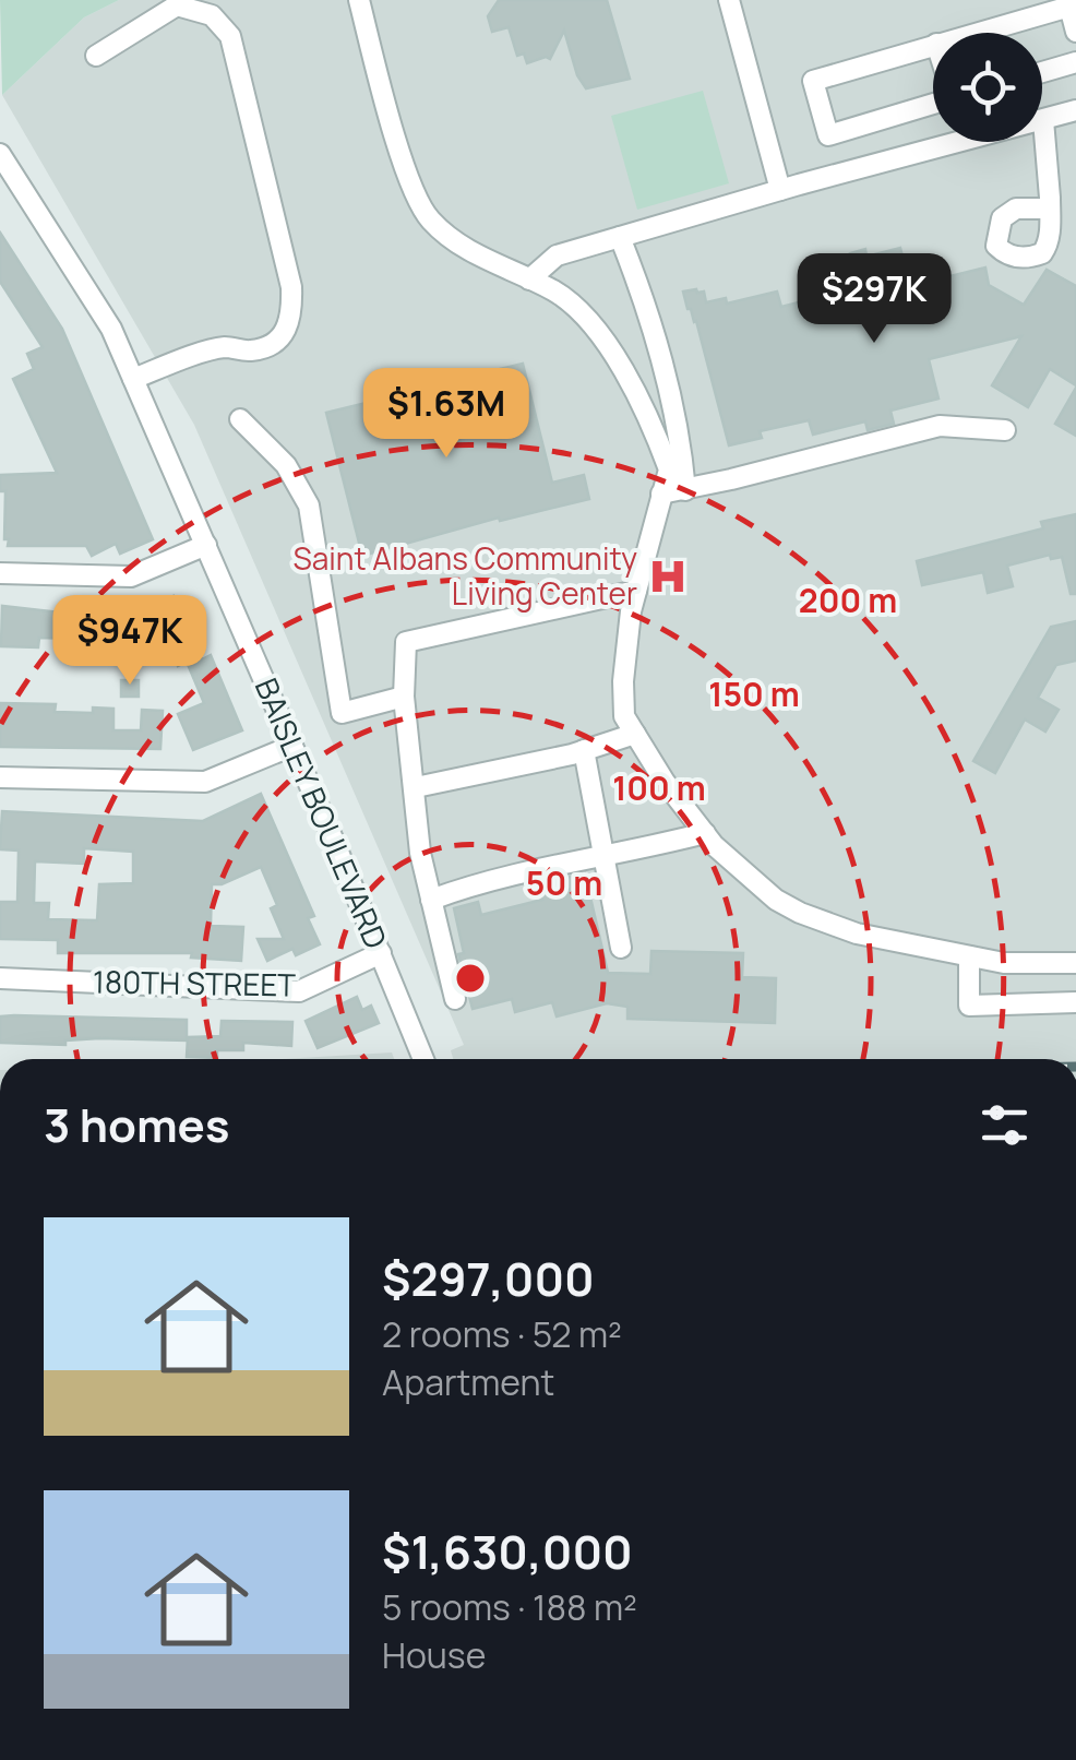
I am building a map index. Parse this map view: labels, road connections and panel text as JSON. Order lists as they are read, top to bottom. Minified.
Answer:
{"streets":{"street":["BAISLEY BOULEVARD","180TH STREET"]},"crossings":[["BAISLEY BOULEVARD","180TH STREET"]],"places":{"hospital":["Saint Albans Community Living Center"]},"page":{"price":["$297K","$1.63M","$947K"],"heading":"3 homes","list":[{"name":"$297,000","note":"2 rooms · 52 m² · Apartment"},{"name":"$1,630,000","note":"5 rooms · 188 m² · House"}]},"rings":["200 m","150 m","100 m","50 m"]}
